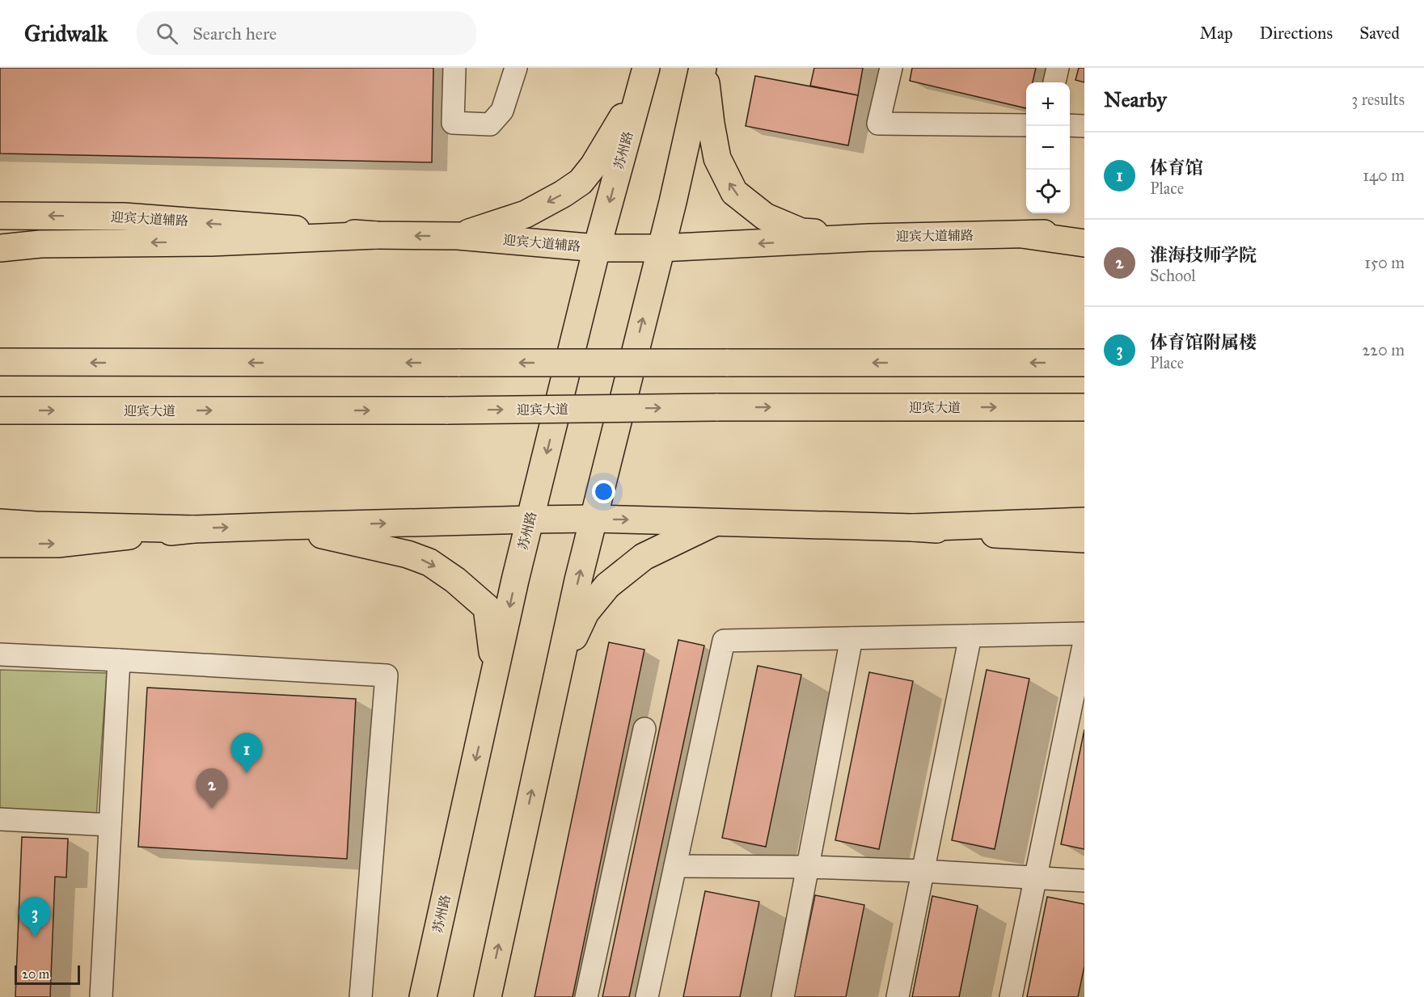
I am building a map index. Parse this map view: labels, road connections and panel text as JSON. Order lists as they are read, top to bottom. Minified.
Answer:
{"streets":{"main road":["苏州路","迎宾大道辅路","迎宾大道"]},"crossings":[["苏州路","迎宾大道辅路"]],"scale_bar":"20 m","page":{"header":"Gridwalk","search":"Search here","nav":["Map","Directions","Saved"],"heading":["Nearby","3 results"],"map_buttons":["+","−"],"list":[{"mark":"1","name":"体育馆","note":"Place","value":"140 m"},{"mark":"2","name":"淮海技师学院","note":"School","value":"150 m"},{"mark":"3","name":"体育馆附属楼","note":"Place","value":"220 m"}],"pins":["1","2","3"],"scale":"20 m"}}
